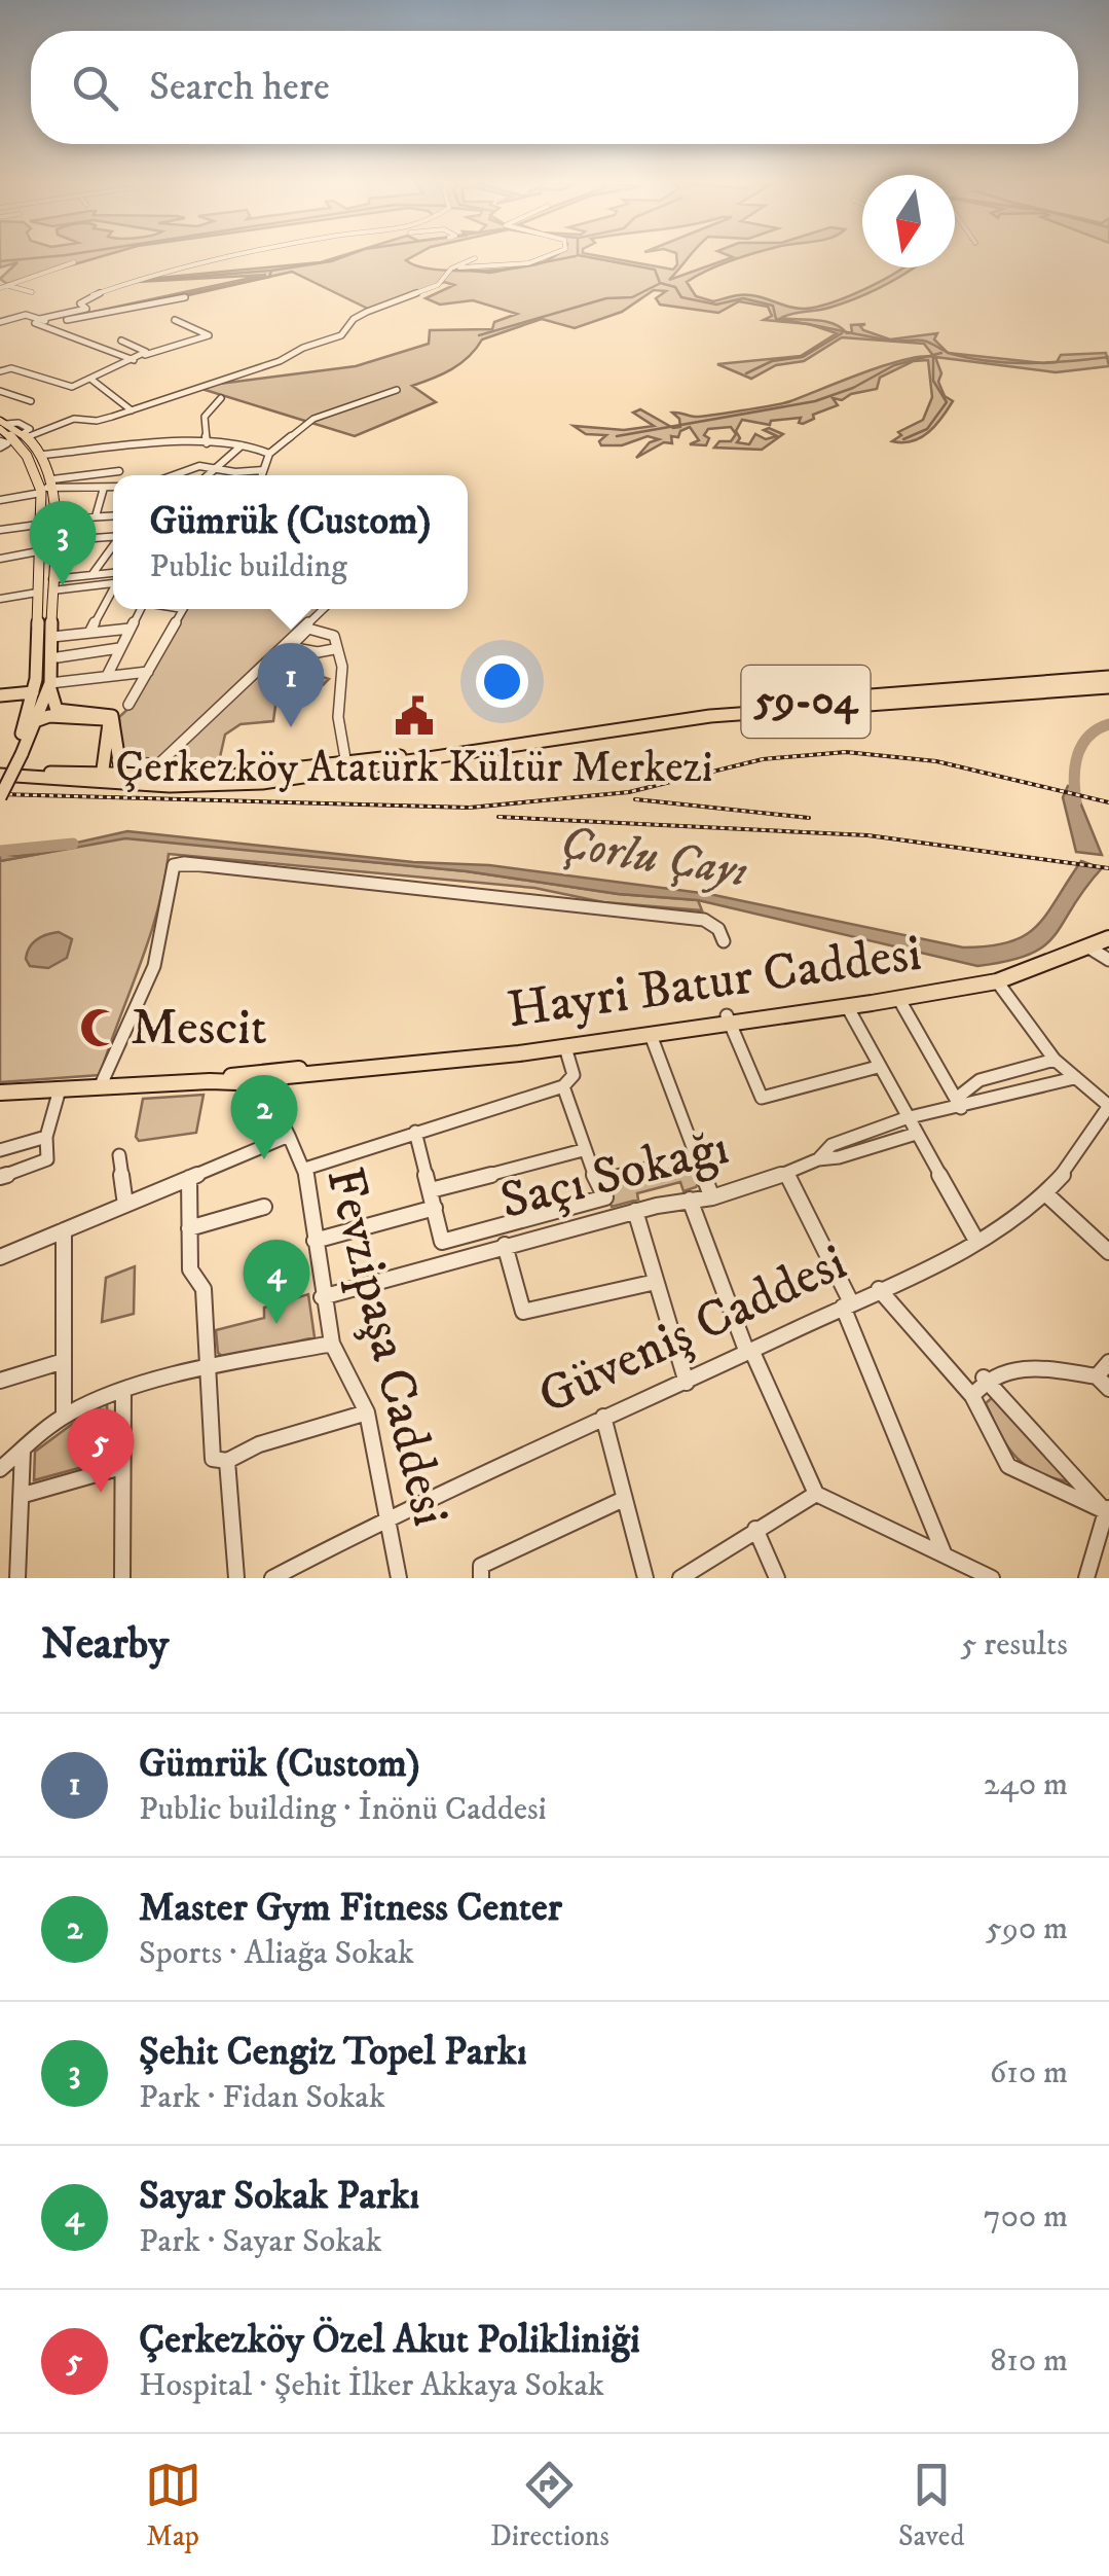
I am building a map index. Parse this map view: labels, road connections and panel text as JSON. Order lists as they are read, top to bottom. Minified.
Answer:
{"streets":{"main road":["59-04","Hayri Batur Caddesi"],"street":["Saçı Sokağı","Güveniş Caddesi","Fevzipaşa Caddesi"]},"crossings":[["Hayri Batur Caddesi","Fevzipaşa Caddesi"],["Saçı Sokağı","Güveniş Caddesi"],["Saçı Sokağı","Fevzipaşa Caddesi"],["Güveniş Caddesi","Fevzipaşa Caddesi"]],"water":["Çorlu Çayı"],"places":{"public building":["Çerkezköy Atatürk Kültür Merkezi"],"mosque":["Mescit"]},"north":"bottom","page":{"search":"Search here","popup":["Gümrük (Custom)","Public building"],"pins":["3","1","2","4","5"],"heading":["Nearby","5 results"],"list":[{"mark":"1","name":"Gümrük (Custom)","note":"Public building · İnönü Caddesi","value":"240 m"},{"mark":"2","name":"Master Gym Fitness Center","note":"Sports · Aliağa Sokak","value":"590 m"},{"mark":"3","name":"Şehit Cengiz Topel Parkı","note":"Park · Fidan Sokak","value":"610 m"},{"mark":"4","name":"Sayar Sokak Parkı","note":"Park · Sayar Sokak","value":"700 m"},{"mark":"5","name":"Çerkezköy Özel Akut Polikliniği","note":"Hospital · Şehit İlker Akkaya Sokak","value":"810 m"}],"nav":["Map","Directions","Saved"]}}
